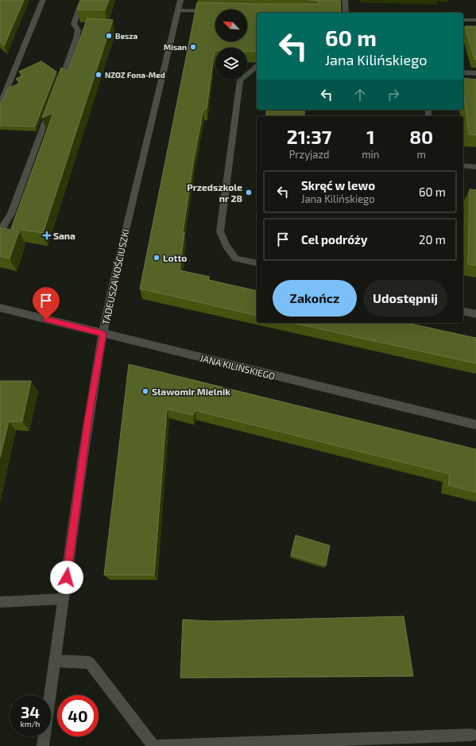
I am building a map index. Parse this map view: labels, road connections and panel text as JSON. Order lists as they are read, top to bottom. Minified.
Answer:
{"streets":{"street":["TADEUSZA KOŚCIUSZKI","JANA KILIŃSKIEGO"]},"crossings":[["TADEUSZA KOŚCIUSZKI","JANA KILIŃSKIEGO"]],"places":{"other":["Besza","Misan","NZOZ Fona-Med","Przedszkole nr 28","Lotto","Sławomir Mielnik"],"health":["Sana"]},"north":"top left","page":{"turn":["60 m","Jana Kilińskiego"],"eta":["21:37","Przyjazd","1","min","80","m"],"list":[{"name":"Skręć w lewo","note":"Jana Kilińskiego","value":"60 m"},{"name":"Cel podróży","value":"20 m"}],"buttons":["Zakończ","Udostępnij"],"speed":"34 km/h","limit":"40"}}
